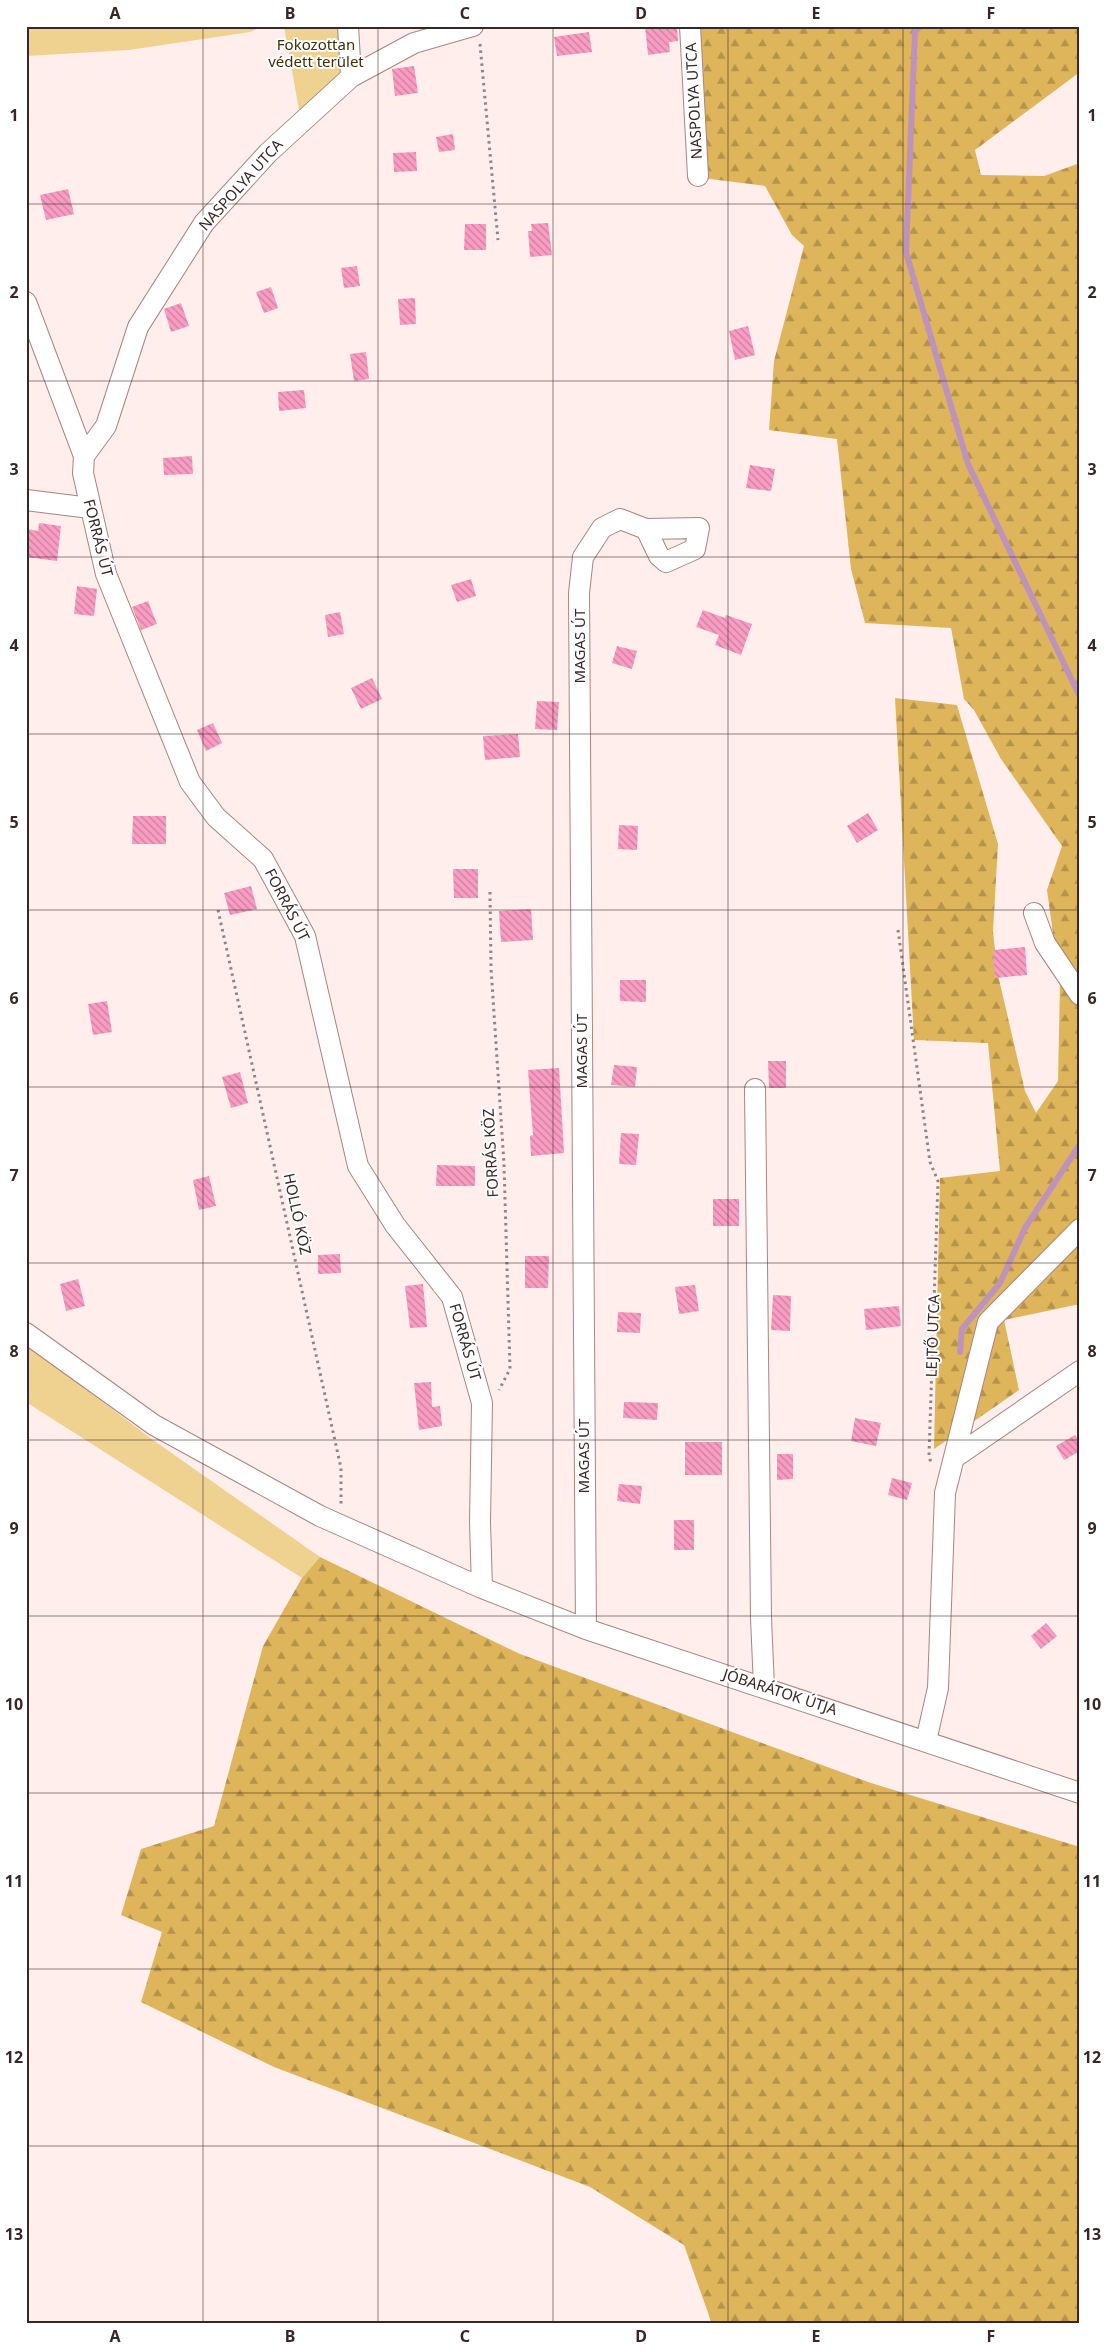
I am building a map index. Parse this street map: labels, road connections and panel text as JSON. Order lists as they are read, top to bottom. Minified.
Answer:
{"streets":{"street":["NASPOLYA UTCA","FORRÁS ÚT","MAGAS ÚT","JÓBARÁTOK ÚTJA"],"path":["FORRÁS KÖZ","HOLLÓ KÖZ","LEJTŐ UTCA"]},"crossings":[["NASPOLYA UTCA","FORRÁS ÚT"],["FORRÁS ÚT","FORRÁS KÖZ"],["FORRÁS ÚT","JÓBARÁTOK ÚTJA"],["MAGAS ÚT","JÓBARÁTOK ÚTJA"],["HOLLÓ KÖZ","JÓBARÁTOK ÚTJA"]],"parks":["Fokozottan védett terület"],"grid":{"columns":["A","B","C","D","E","F"],"rows":["1","2","3","4","5","6","7","8","9","10","11","12","13"]}}
